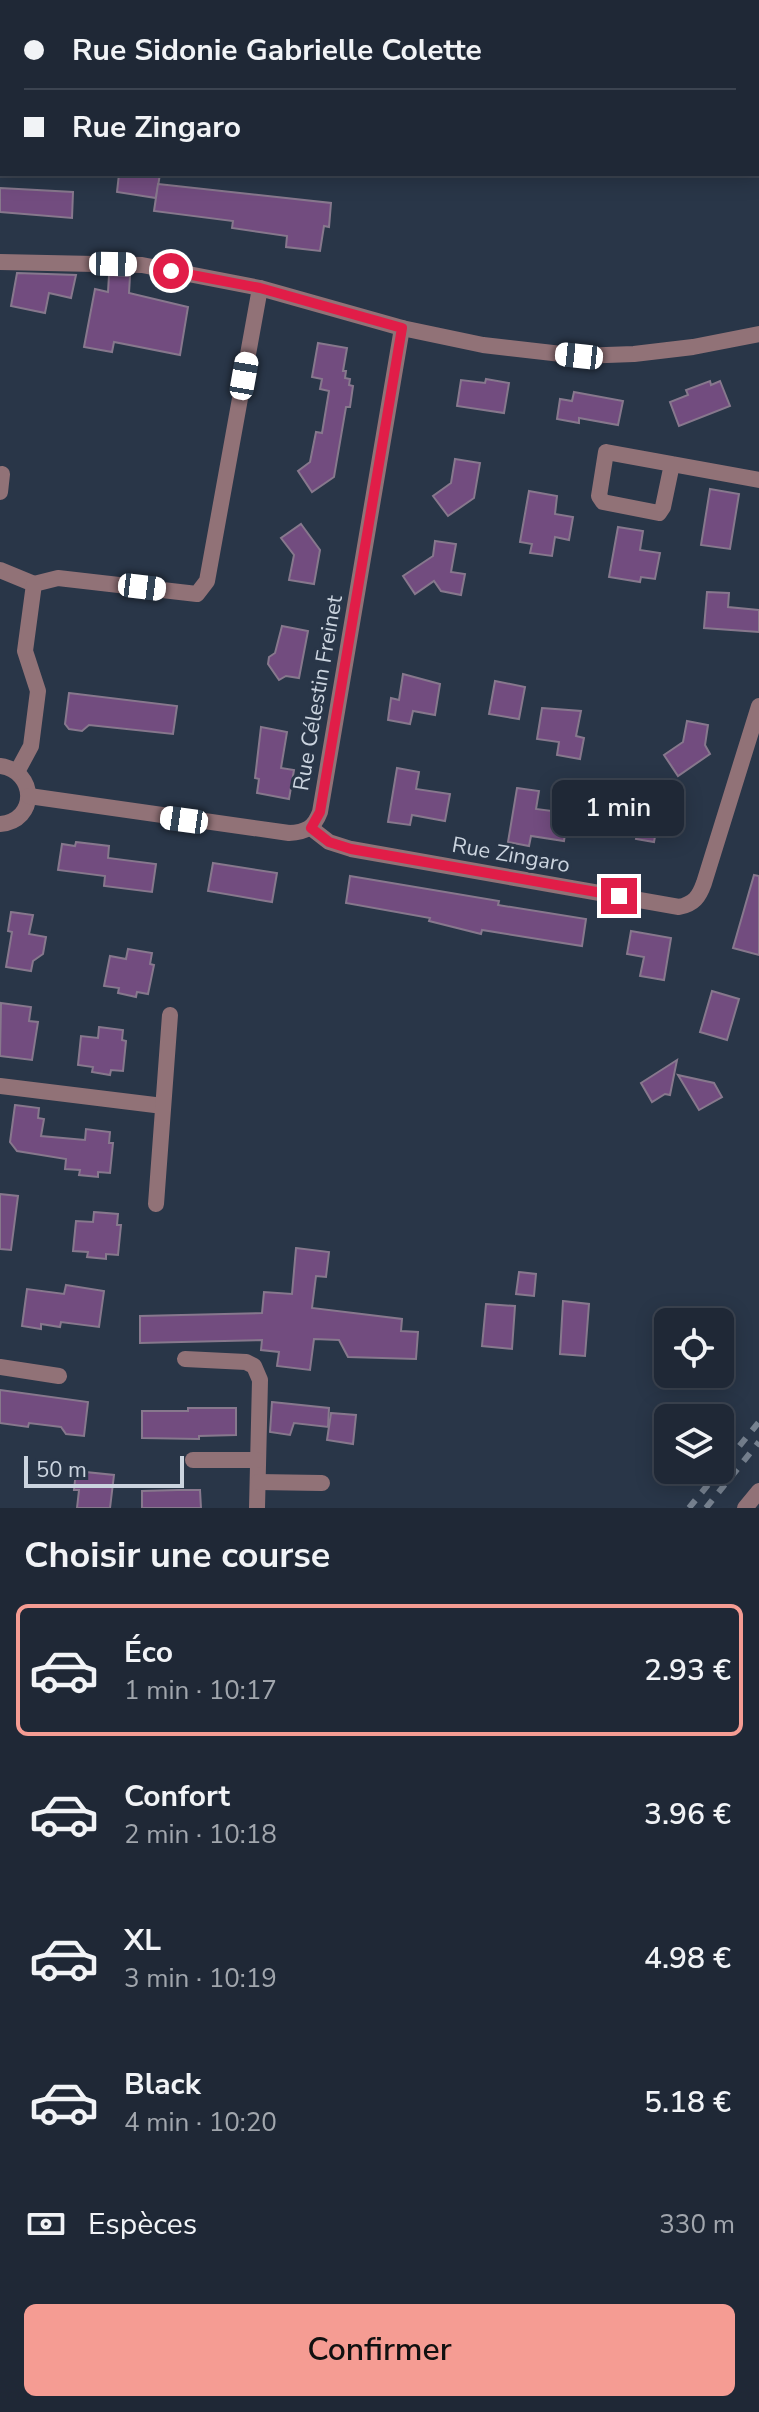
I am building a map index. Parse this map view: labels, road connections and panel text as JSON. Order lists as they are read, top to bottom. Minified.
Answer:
{"streets":{"street":["Rue Célestin Freinet","Rue Zingaro"]},"crossings":[["Rue Célestin Freinet","Rue Zingaro"]],"scale_bar":"50 m","page":{"banner":["Rue Sidonie Gabrielle Colette","Rue Zingaro"],"bubble":"1 min","scale":"50 m","heading":"Choisir une course","list":[{"name":"Éco","note":"1 min · 10:17","value":"2.93 €"},{"name":"Confort","note":"2 min · 10:18","value":"3.96 €"},{"name":"XL","note":"3 min · 10:19","value":"4.98 €"},{"name":"Black","note":"4 min · 10:20","value":"5.18 €"}],"pay":["Espèces","330 m"],"buttons":"Confirmer"}}
